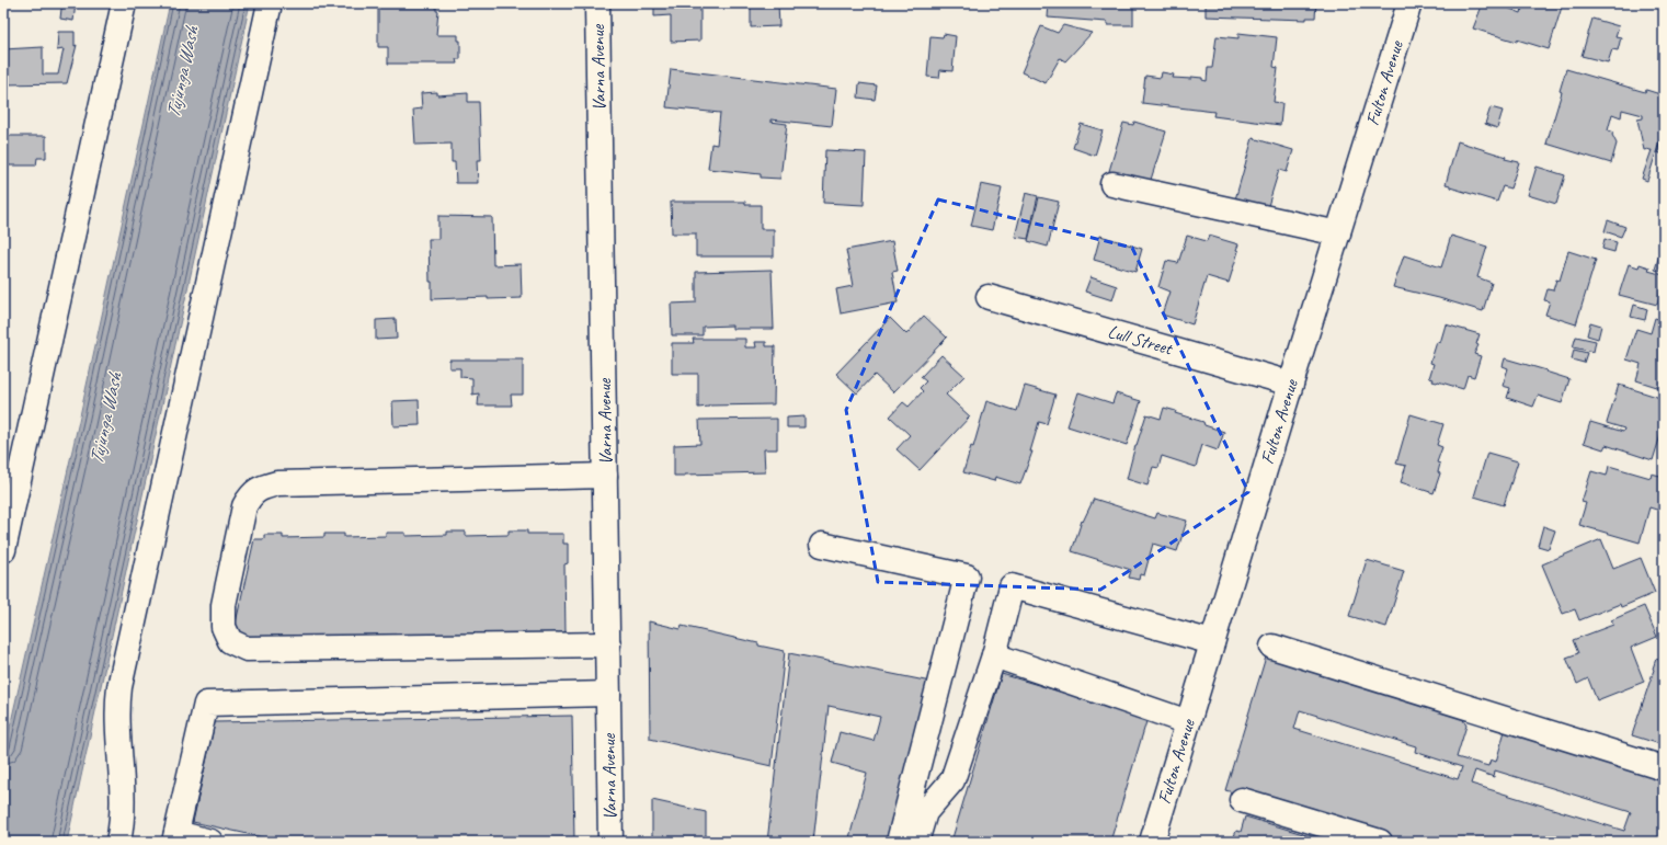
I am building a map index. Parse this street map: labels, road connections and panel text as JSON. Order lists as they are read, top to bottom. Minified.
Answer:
{"streets":{"street":["Varna Avenue","Fulton Avenue","Lull Street"]},"crossings":[["Fulton Avenue","Lull Street"]],"water":["Tujunga Wash"]}
